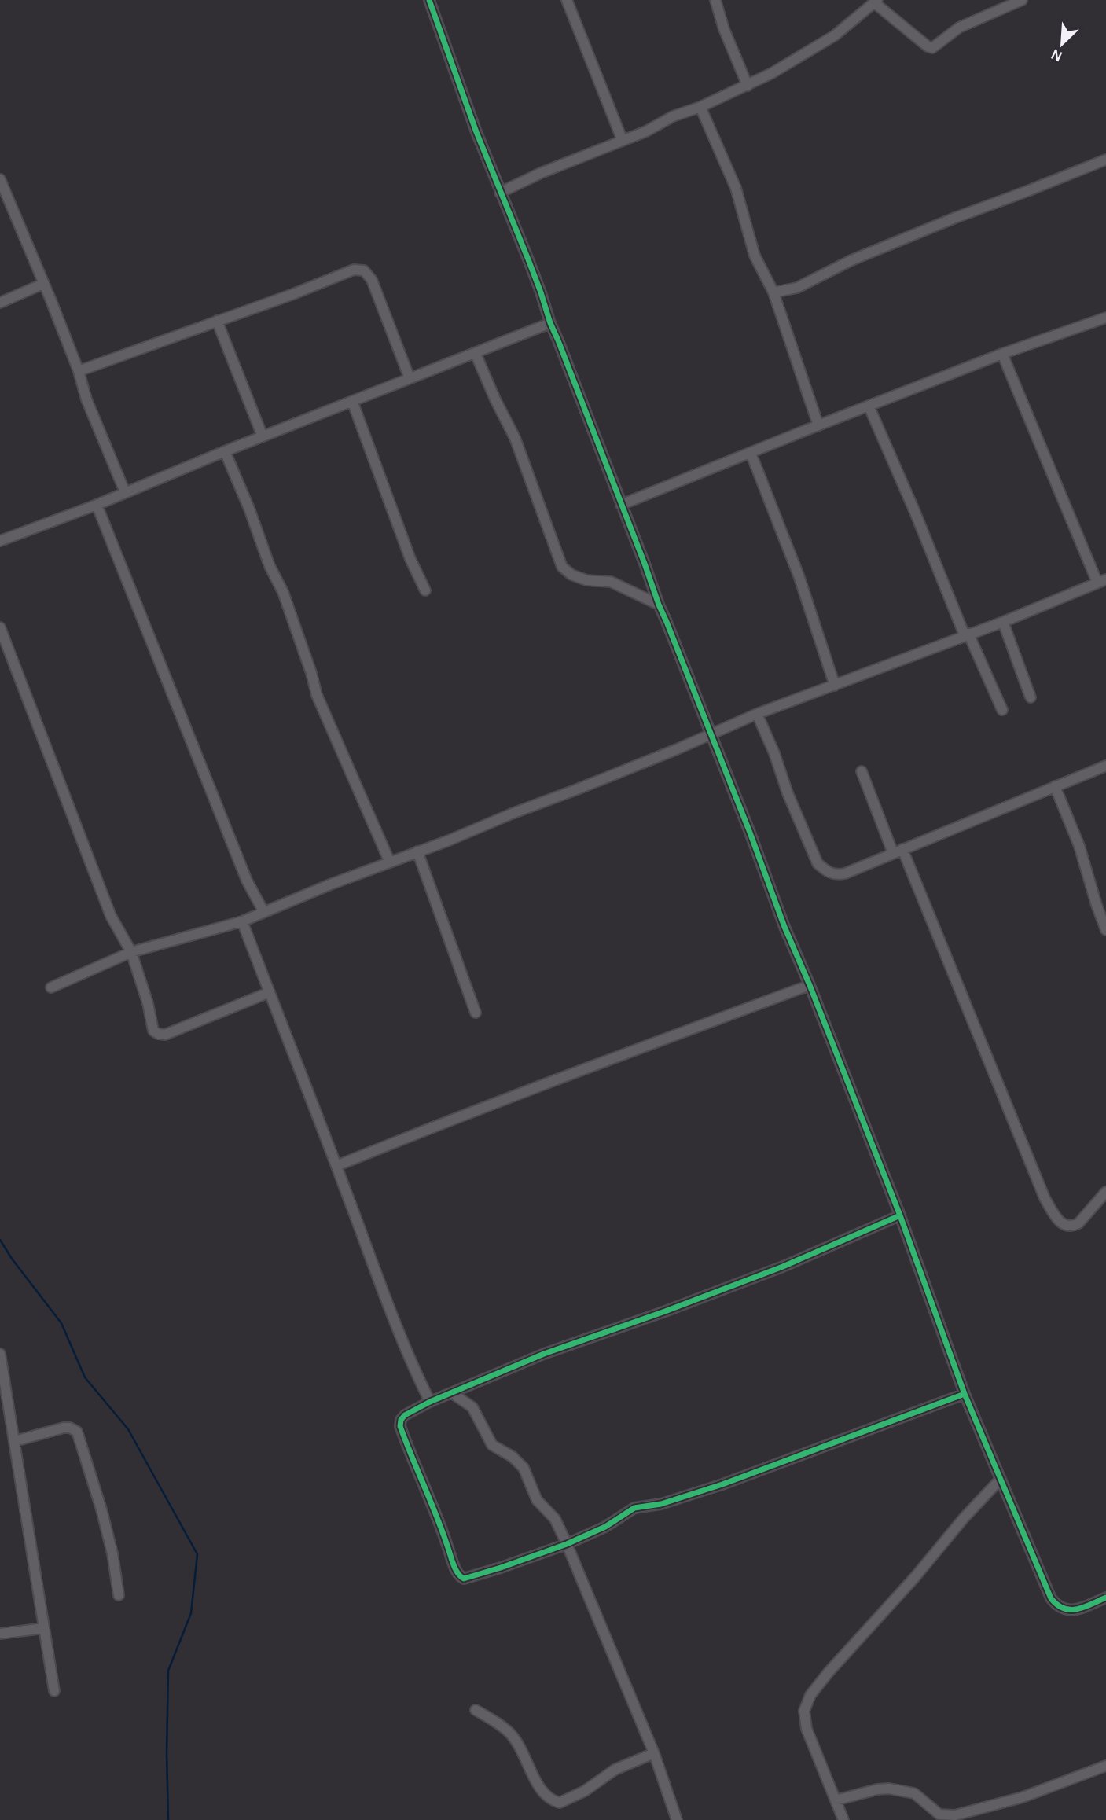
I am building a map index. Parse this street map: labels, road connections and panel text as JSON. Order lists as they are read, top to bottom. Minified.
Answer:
{"north":"bottom left"}
